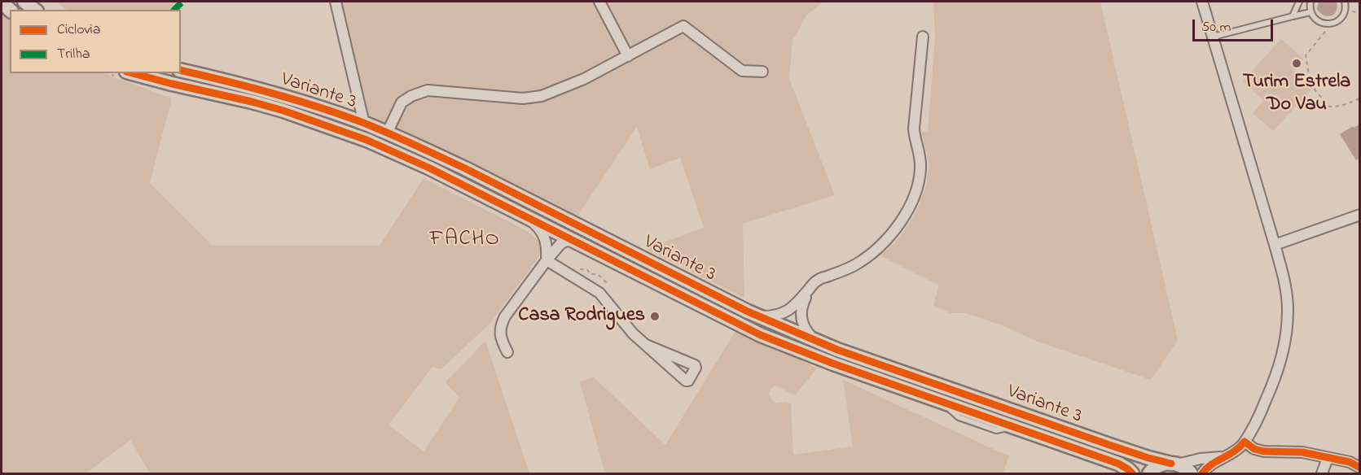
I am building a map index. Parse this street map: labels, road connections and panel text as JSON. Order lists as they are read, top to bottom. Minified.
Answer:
{"streets":{"main road":["Variante 3"]},"districts":["FACHO"],"places":["Turim Estrela Do Vau","Casa Rodrigues"],"legend":["Ciclovia","Trilha"],"scale_bar":"50 m"}
